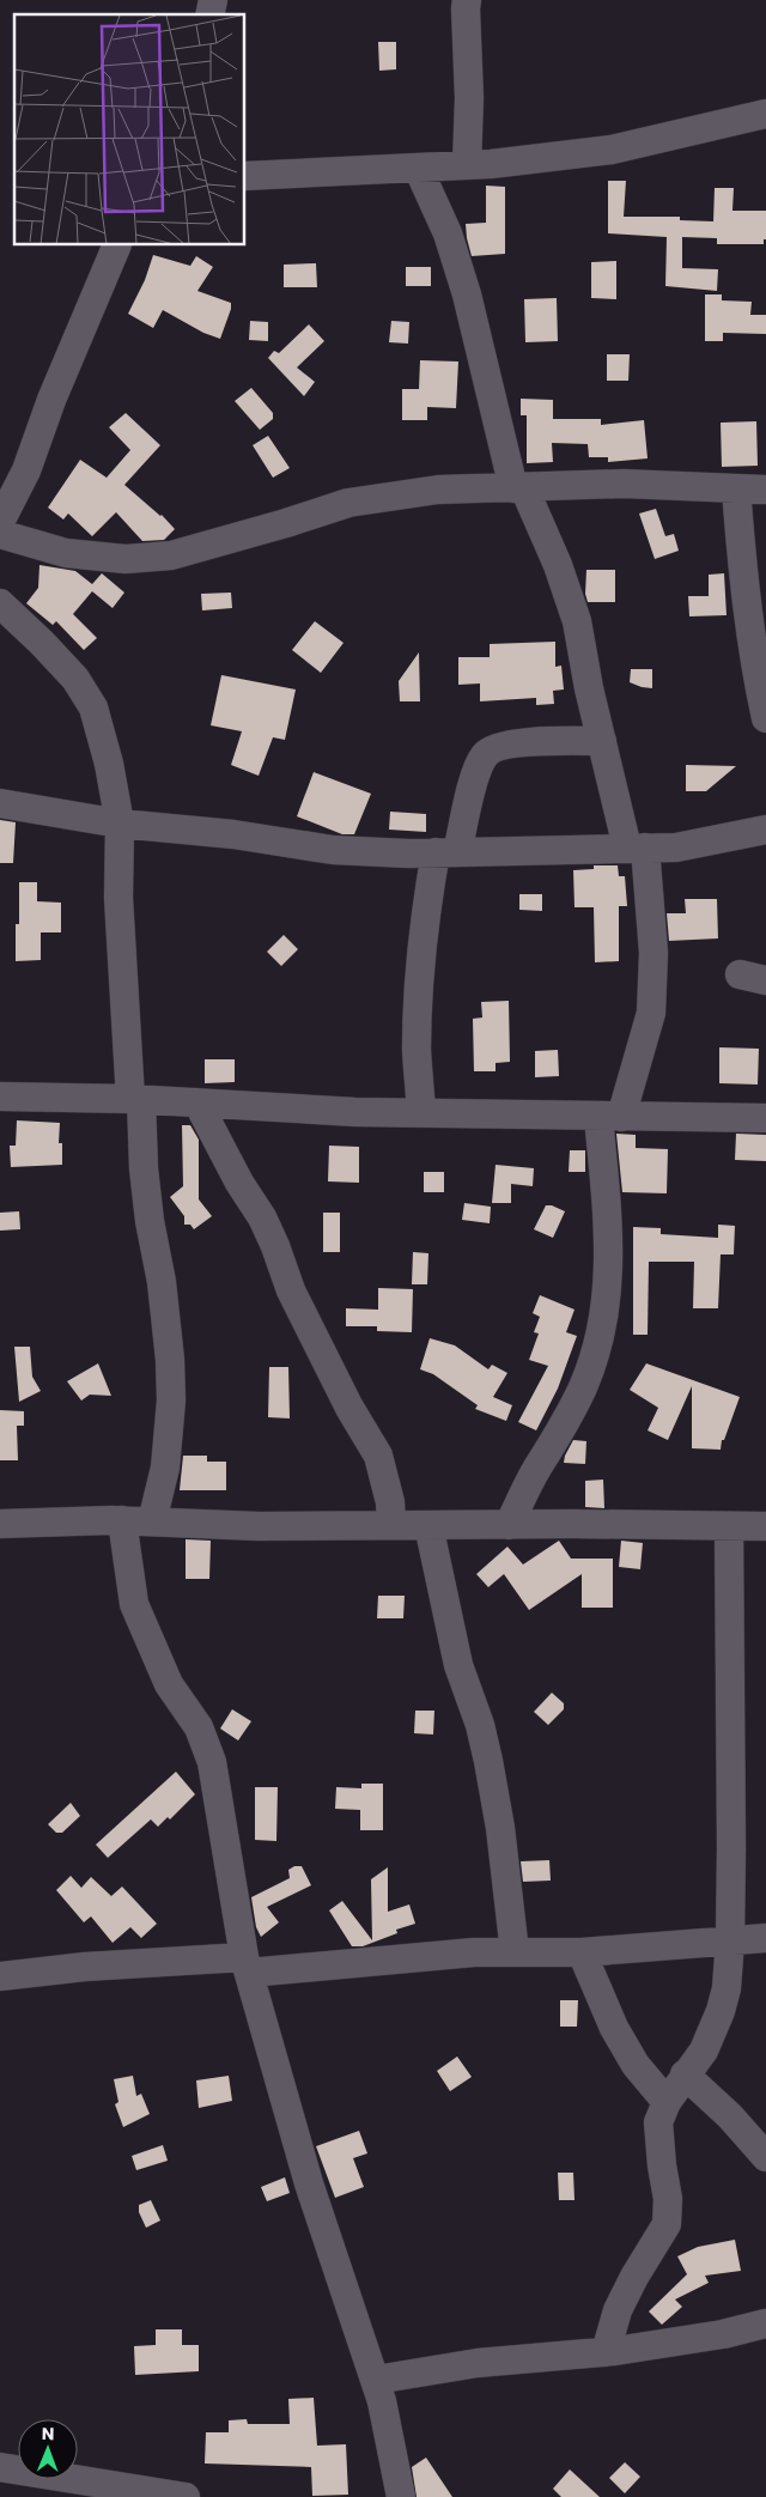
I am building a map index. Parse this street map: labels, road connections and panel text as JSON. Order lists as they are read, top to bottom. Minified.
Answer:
{"north":"top"}
